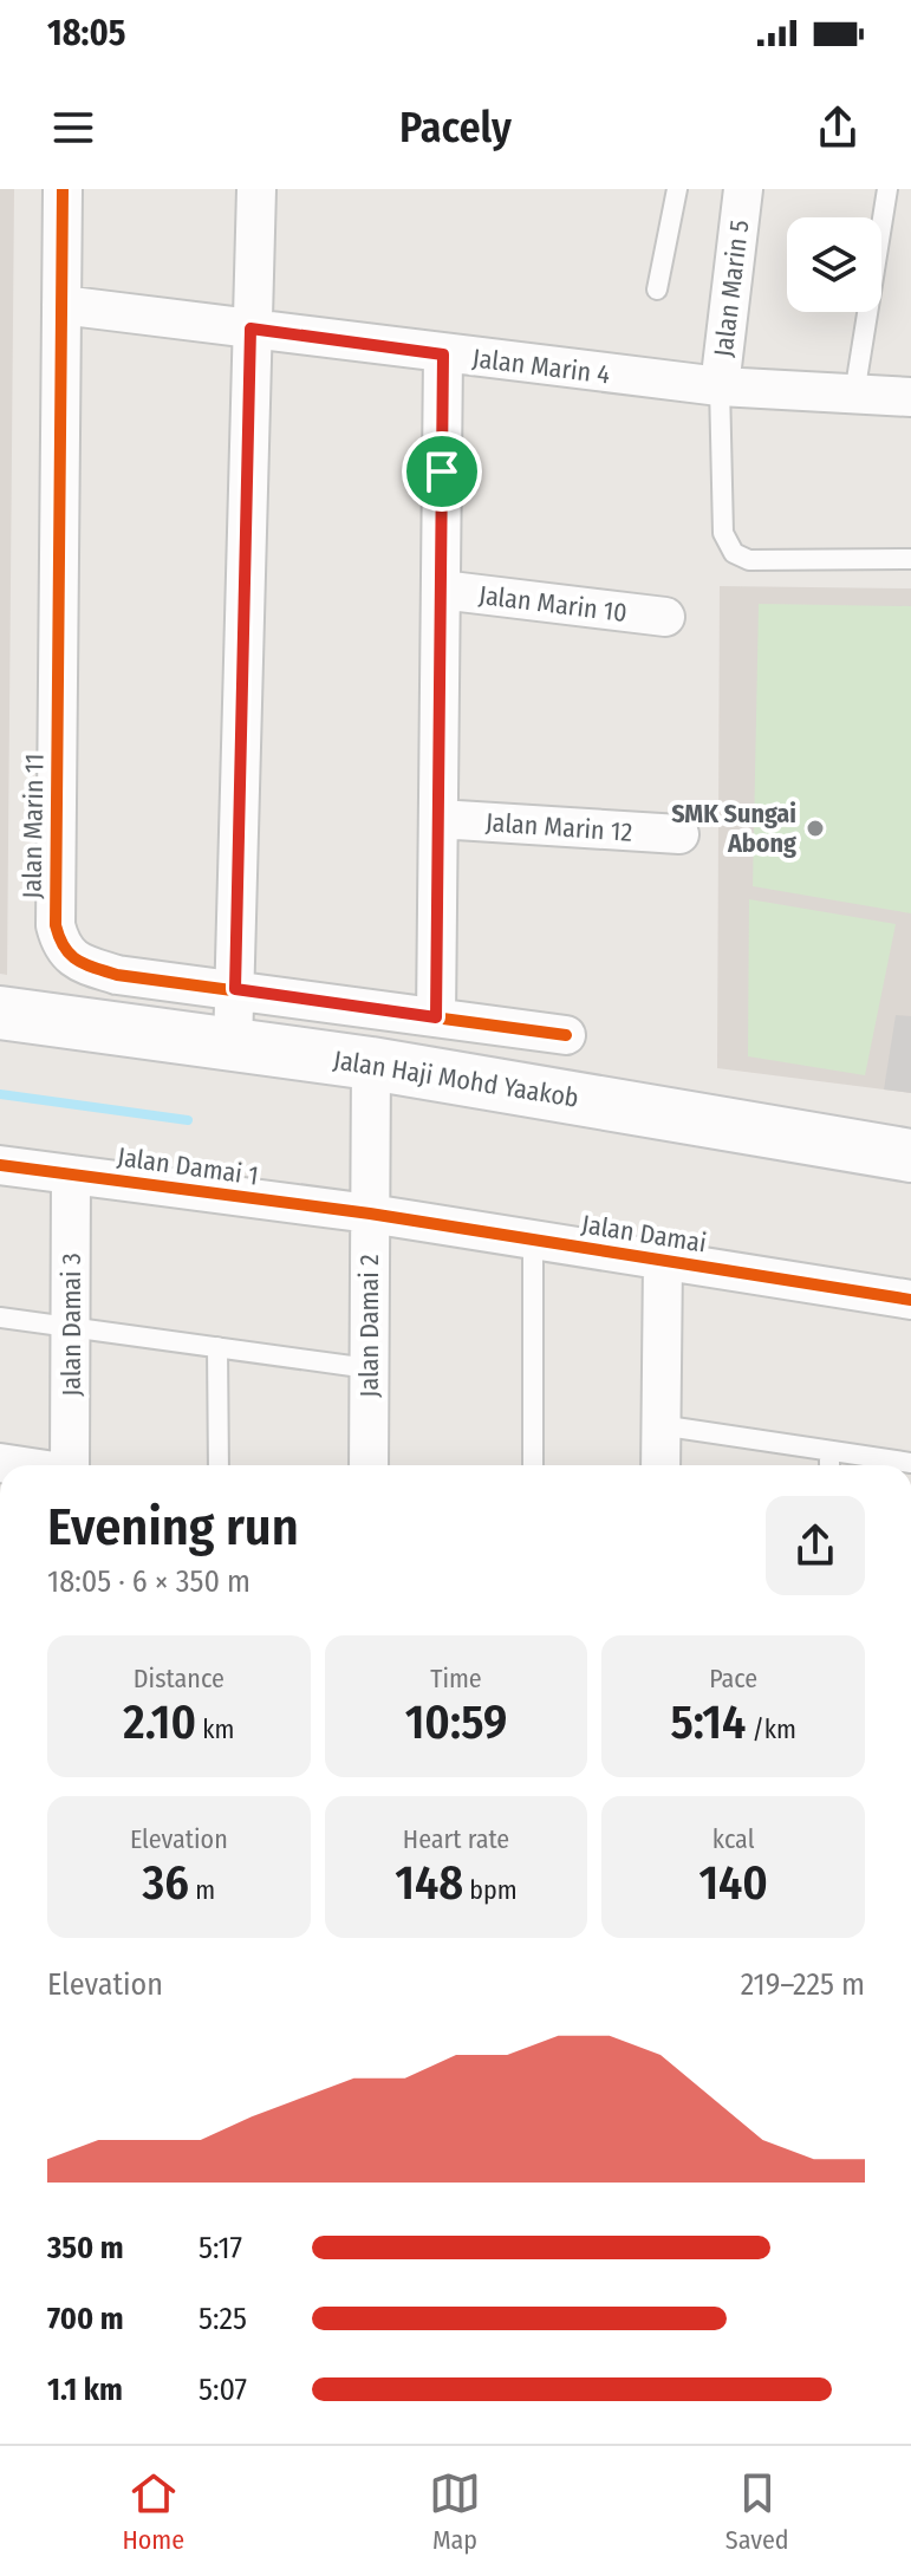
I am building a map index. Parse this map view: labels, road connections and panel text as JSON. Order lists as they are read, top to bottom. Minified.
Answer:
{"streets":{"street":["Jalan Marin 5","Jalan Marin 4","Jalan Marin 10","Jalan Marin 11","Jalan Marin 12","Jalan Haji Mohd Yaakob","Jalan Damai 1","Jalan Damai","Jalan Damai 3","Jalan Damai 2"]},"crossings":[["Jalan Marin 5","Jalan Marin 4"],["Jalan Marin 4","Jalan Marin 11"],["Jalan Haji Mohd Yaakob","Jalan Damai 2"],["Jalan Damai 1","Jalan Damai"],["Jalan Damai 1","Jalan Damai 3"],["Jalan Damai 1","Jalan Damai 2"],["Jalan Damai","Jalan Damai 2"]],"places":["SMK Sungai Abong"],"page":{"status":"18:05","header":"Pacely","heading":["Evening run","18:05 · 6 × 350 m"],"stats":[["Distance","2.10 km"],["Time","10:59"],["Pace","5:14 /km"],["Elevation","36 m"],["Heart rate","148 bpm"],["kcal","140"]],"chart":["Elevation","219–225 m"],"list":[{"name":"350 m","note":"5:17"},{"name":"700 m","note":"5:25"},{"name":"1.1 km","note":"5:07"}],"tabs":["Home","Map","Saved"]}}
